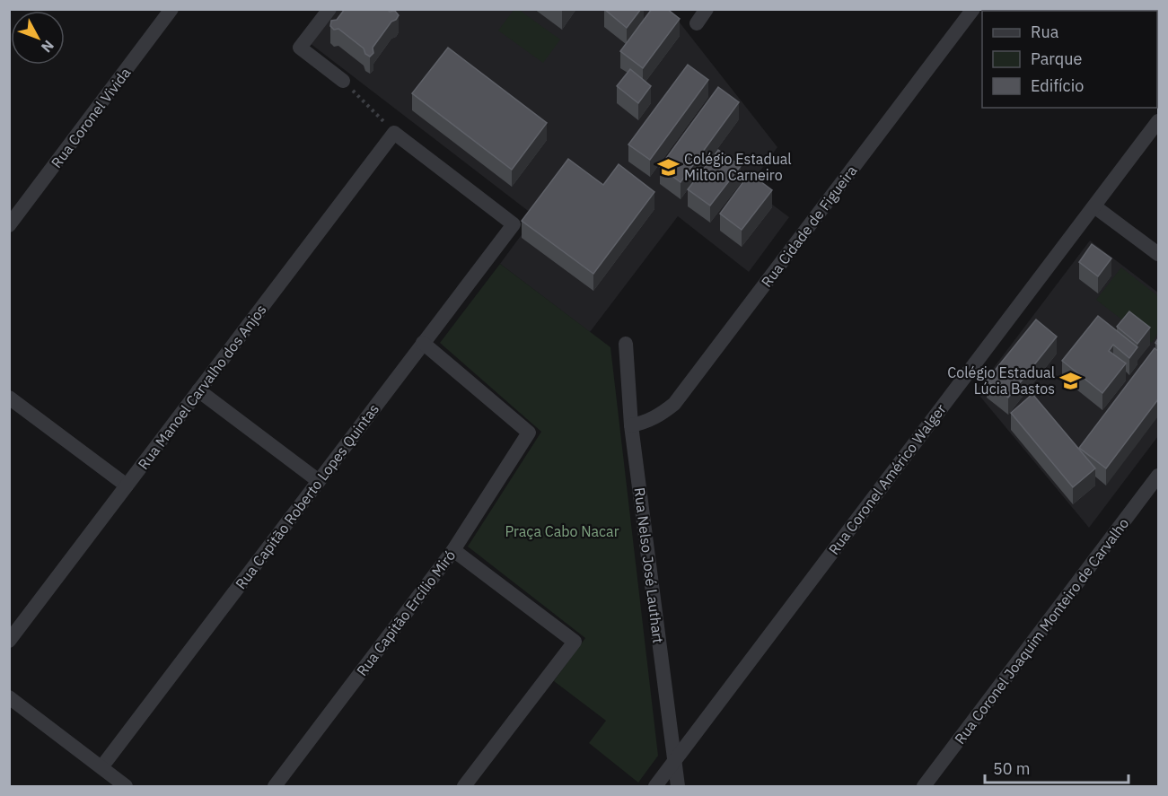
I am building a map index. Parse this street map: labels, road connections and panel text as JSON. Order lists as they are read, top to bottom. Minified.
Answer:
{"streets":{"street":["Rua Coronel Vivida","Rua Cidade de Figueira","Rua Manoel Carvalho dos Anjos","Rua Coronel Américo Walger","Rua Capitão Roberto Lopes Quintas","Rua Nelso José Lauthart","Rua Capitão Ercílio Miró","Rua Coronel Joaquim Monteiro de Carvalho"]},"crossings":[["Rua Cidade de Figueira","Rua Nelso José Lauthart"],["Rua Manoel Carvalho dos Anjos","Rua Capitão Roberto Lopes Quintas"],["Rua Coronel Américo Walger","Rua Nelso José Lauthart"],["Rua Capitão Roberto Lopes Quintas","Rua Capitão Ercílio Miró"]],"parks":["Praça Cabo Nacar"],"places":{"school or university":["Colégio Estadual Milton Carneiro","Colégio Estadual Lúcia Bastos"]},"legend":["Rua","Parque","Edifício"],"scale_bar":"50 m","north":"bottom right"}
